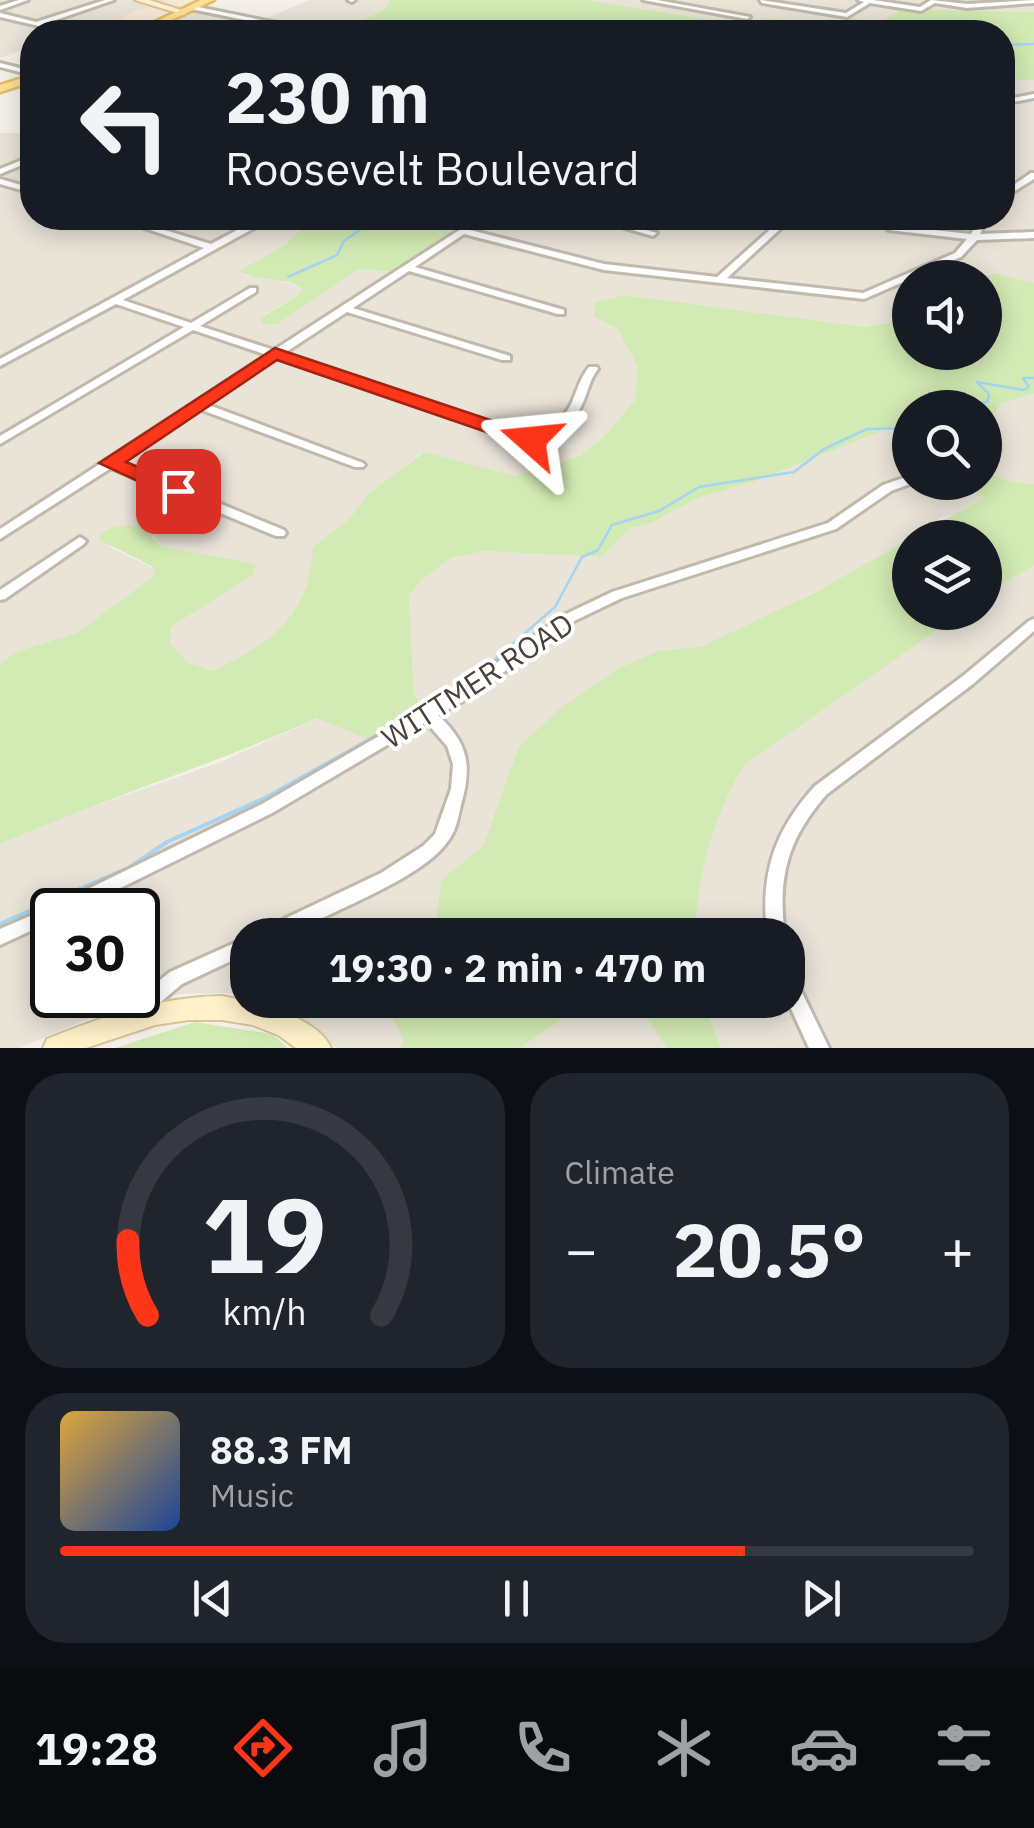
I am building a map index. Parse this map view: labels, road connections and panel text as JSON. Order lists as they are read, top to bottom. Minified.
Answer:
{"streets":{"street":["WITTMER ROAD"]},"page":{"turn":["230 m","Roosevelt Boulevard"],"limit":"30","trip":"19:30 · 2 min · 470 m","tile":"Climate","heat":["−","20.5°","+"],"song":["88.3 FM","Music"],"tabs":"19:28","gauge":["19","km/h"]}}
